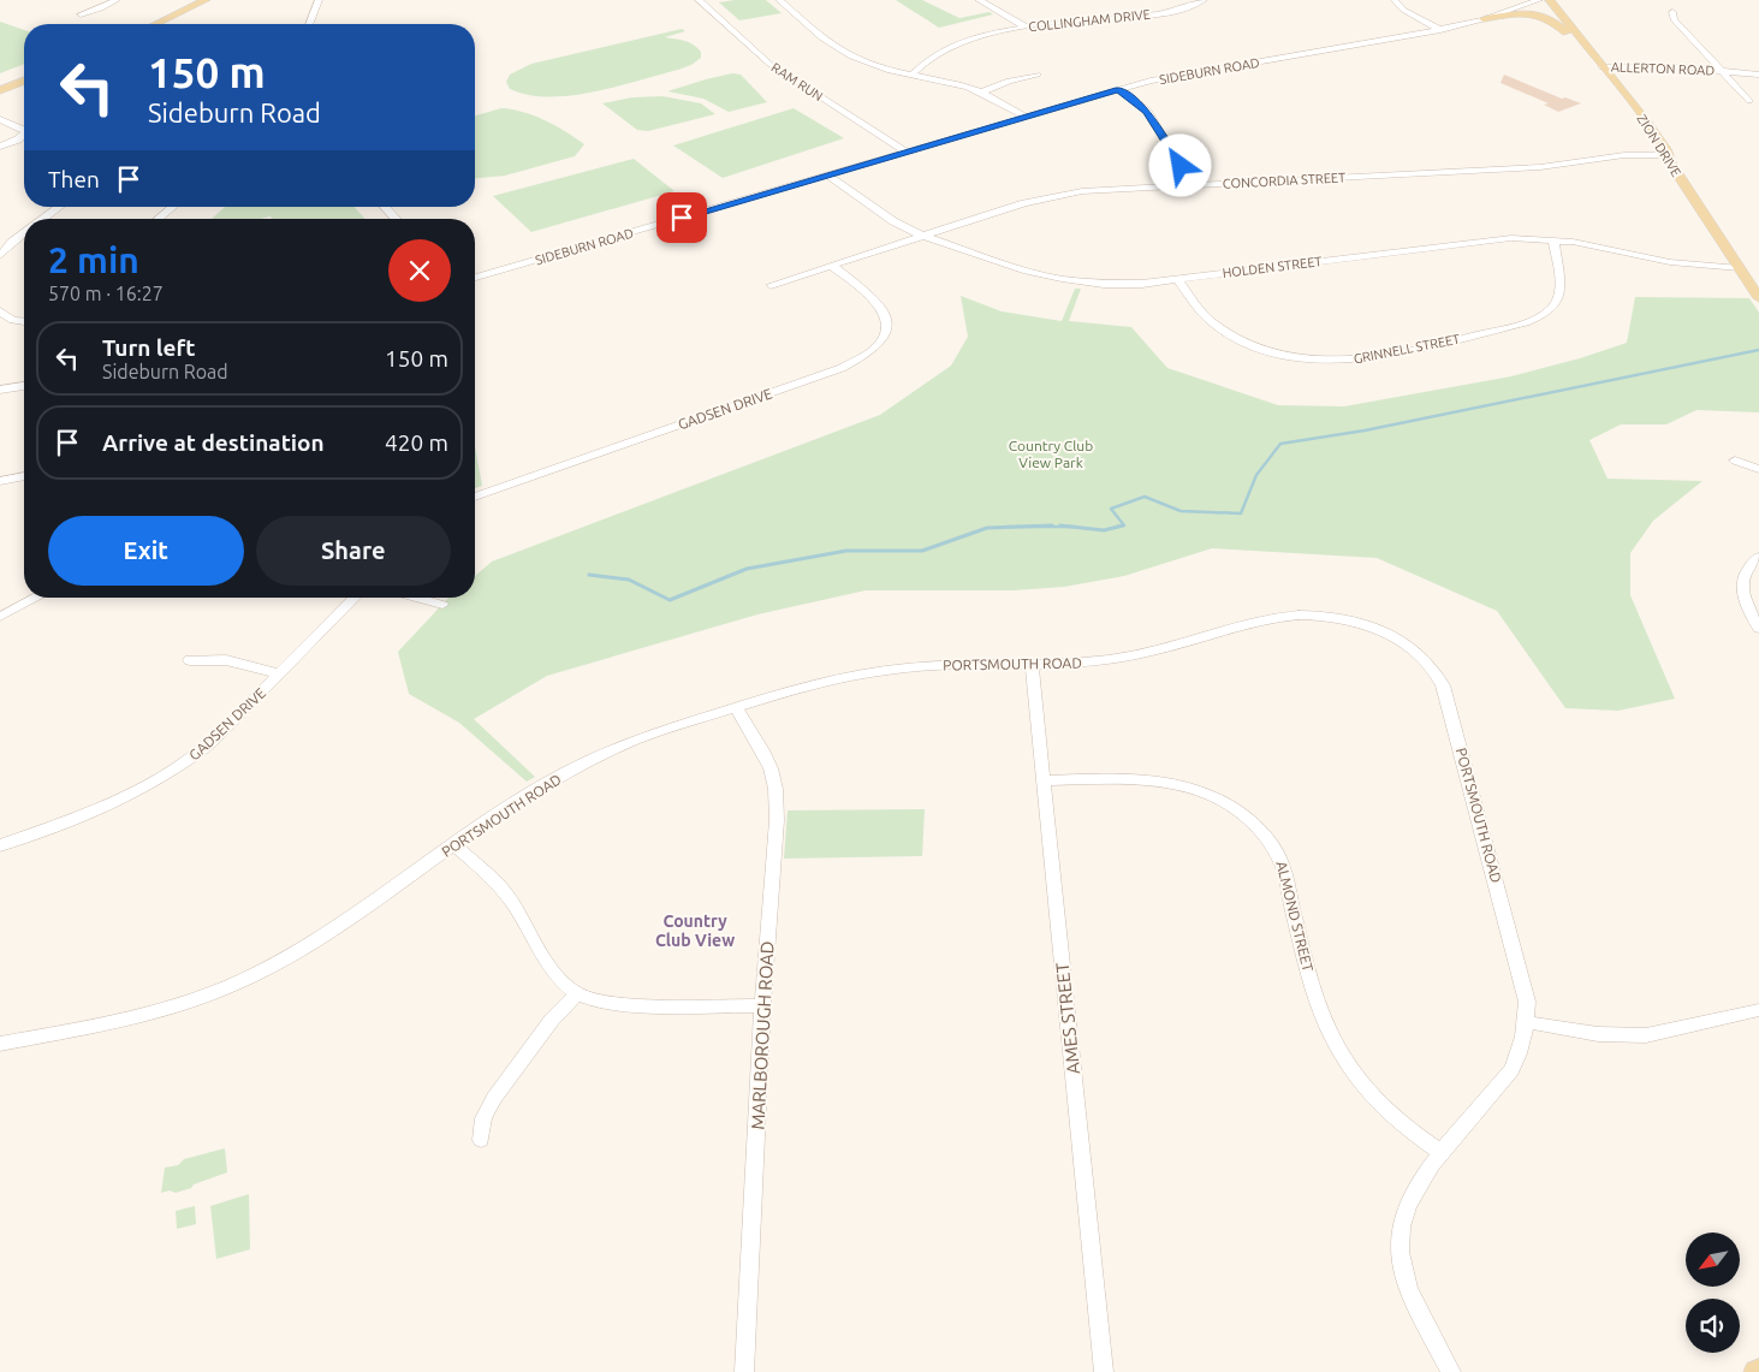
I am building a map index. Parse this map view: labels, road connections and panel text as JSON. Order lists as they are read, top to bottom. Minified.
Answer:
{"streets":{"main road":["ZION DRIVE"],"street":["COLLINGHAM DRIVE","ALLERTON ROAD","SIDEBURN ROAD","RAM RUN","CONCORDIA STREET","HOLDEN STREET","GRINNELL STREET","GADSEN DRIVE","PORTSMOUTH ROAD","ALMOND STREET","AMES STREET","MARLBOROUGH ROAD"]},"crossings":[["ALLERTON ROAD","ZION DRIVE"],["SIDEBURN ROAD","RAM RUN"],["SIDEBURN ROAD","HOLDEN STREET"],["ZION DRIVE","CONCORDIA STREET"],["ZION DRIVE","HOLDEN STREET"],["CONCORDIA STREET","HOLDEN STREET"],["CONCORDIA STREET","GADSEN DRIVE"],["HOLDEN STREET","GRINNELL STREET"],["PORTSMOUTH ROAD","ALMOND STREET"],["PORTSMOUTH ROAD","AMES STREET"],["PORTSMOUTH ROAD","MARLBOROUGH ROAD"],["ALMOND STREET","AMES STREET"]],"districts":["Country Club View"],"parks":["Country Club View Park"],"north":"bottom left","page":{"turn":["150 m","Sideburn Road"],"then":"Then","heading":["2 min","570 m · 16:27"],"list":[{"name":"Turn left","note":"Sideburn Road","value":"150 m"},{"name":"Arrive at destination","value":"420 m"}],"buttons":["Exit","Share"]}}
